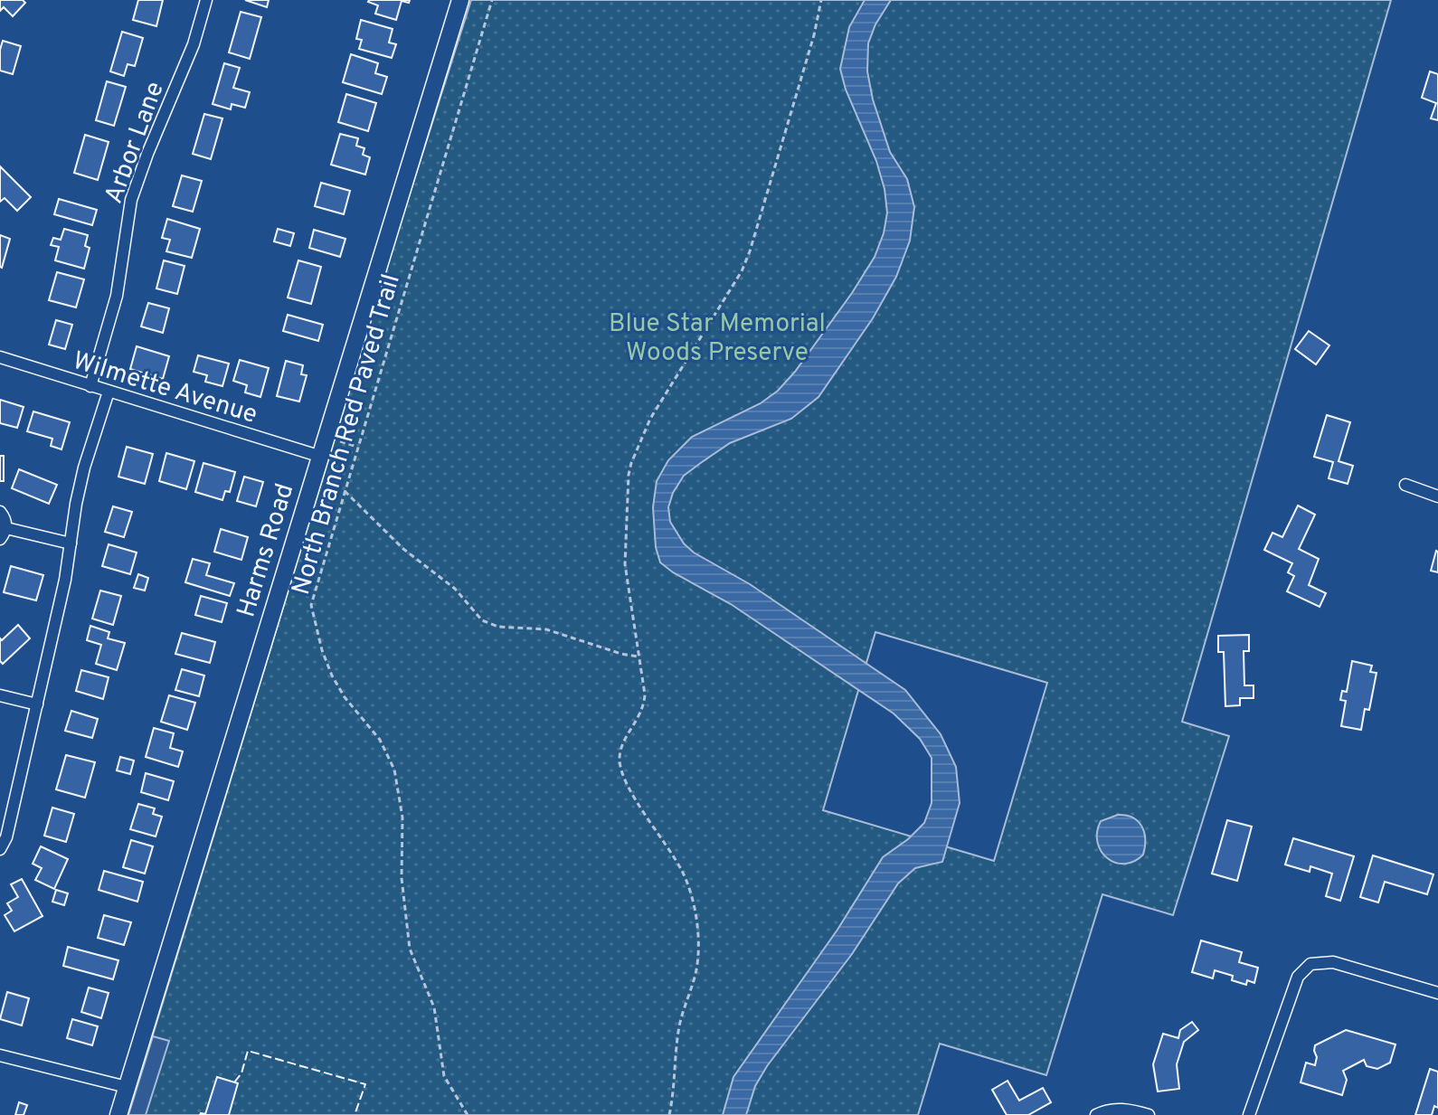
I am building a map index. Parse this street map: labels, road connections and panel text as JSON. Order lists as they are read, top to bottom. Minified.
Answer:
{"streets":{"main road":["Harms Road"],"street":["Arbor Lane","Wilmette Avenue"],"path":["North Branch Red Paved Trail"]},"crossings":[["Arbor Lane","Wilmette Avenue"],["Wilmette Avenue","Harms Road"]],"parks":["Blue Star Memorial Woods Preserve"]}
